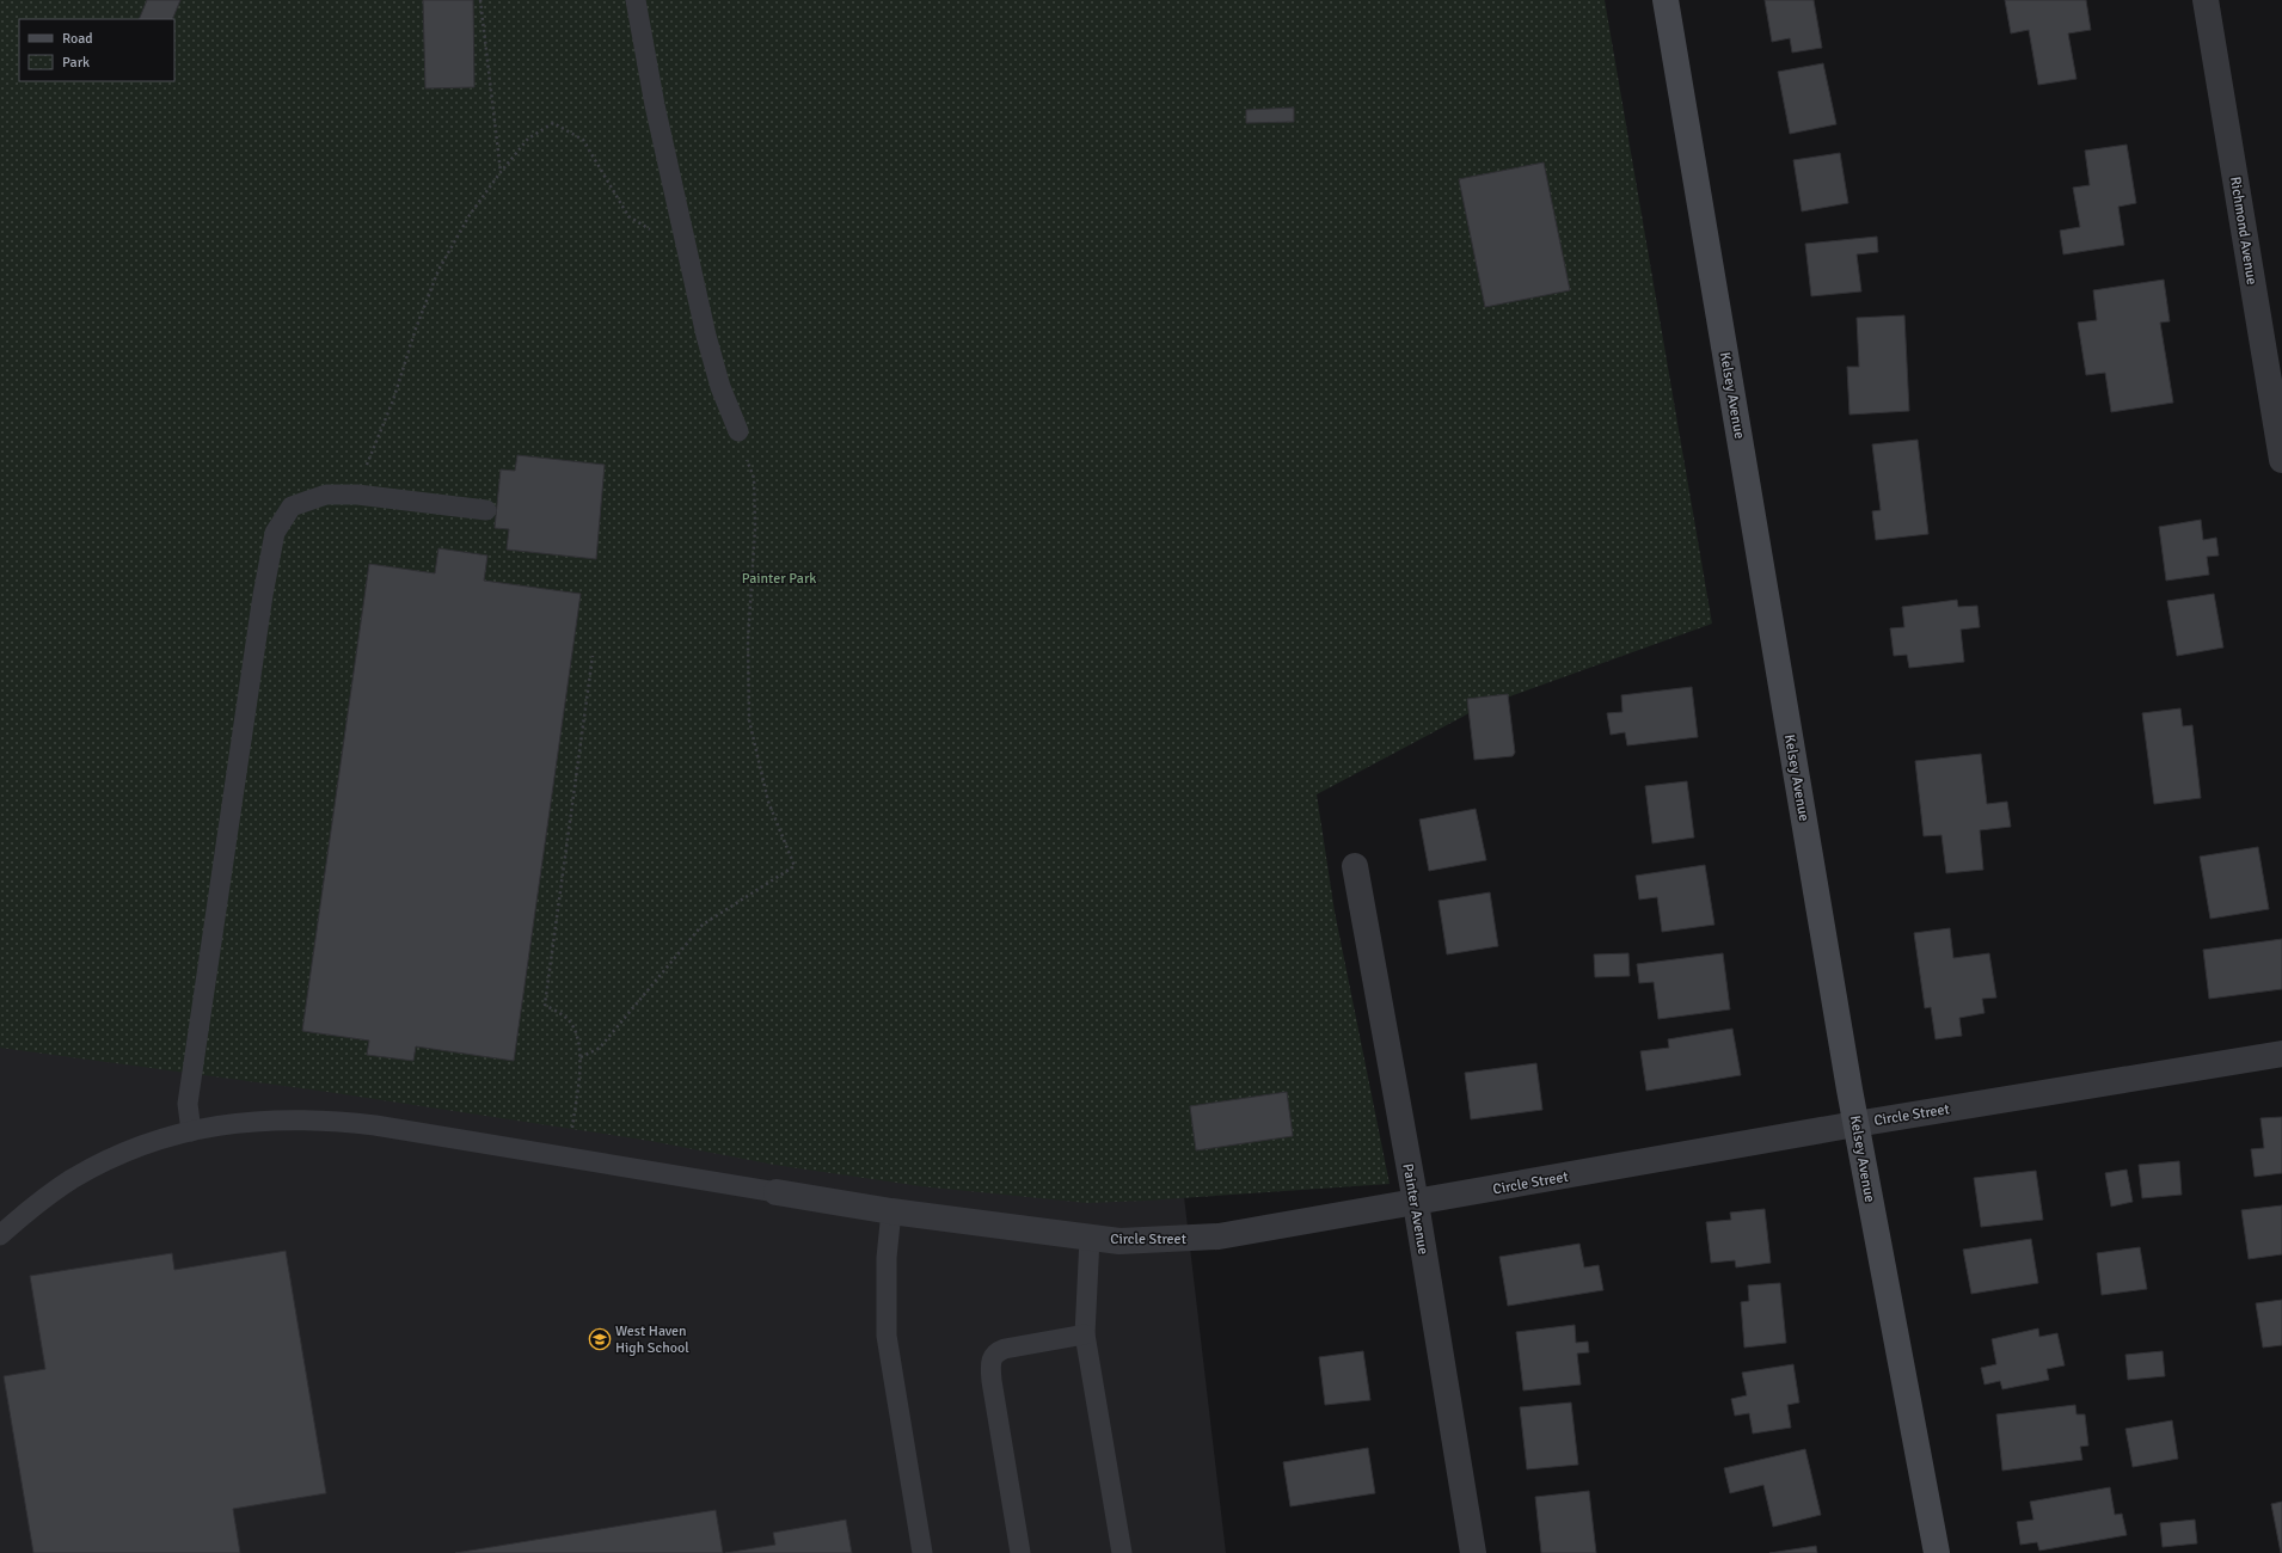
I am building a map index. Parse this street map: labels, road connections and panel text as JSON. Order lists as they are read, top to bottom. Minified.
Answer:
{"streets":{"street":["Richmond Avenue","Kelsey Avenue","Circle Street","Painter Avenue"]},"crossings":[["Kelsey Avenue","Circle Street"],["Circle Street","Painter Avenue"]],"parks":["Painter Park"],"places":{"school or university":["West Haven High School"]},"legend":["Road","Park"]}
